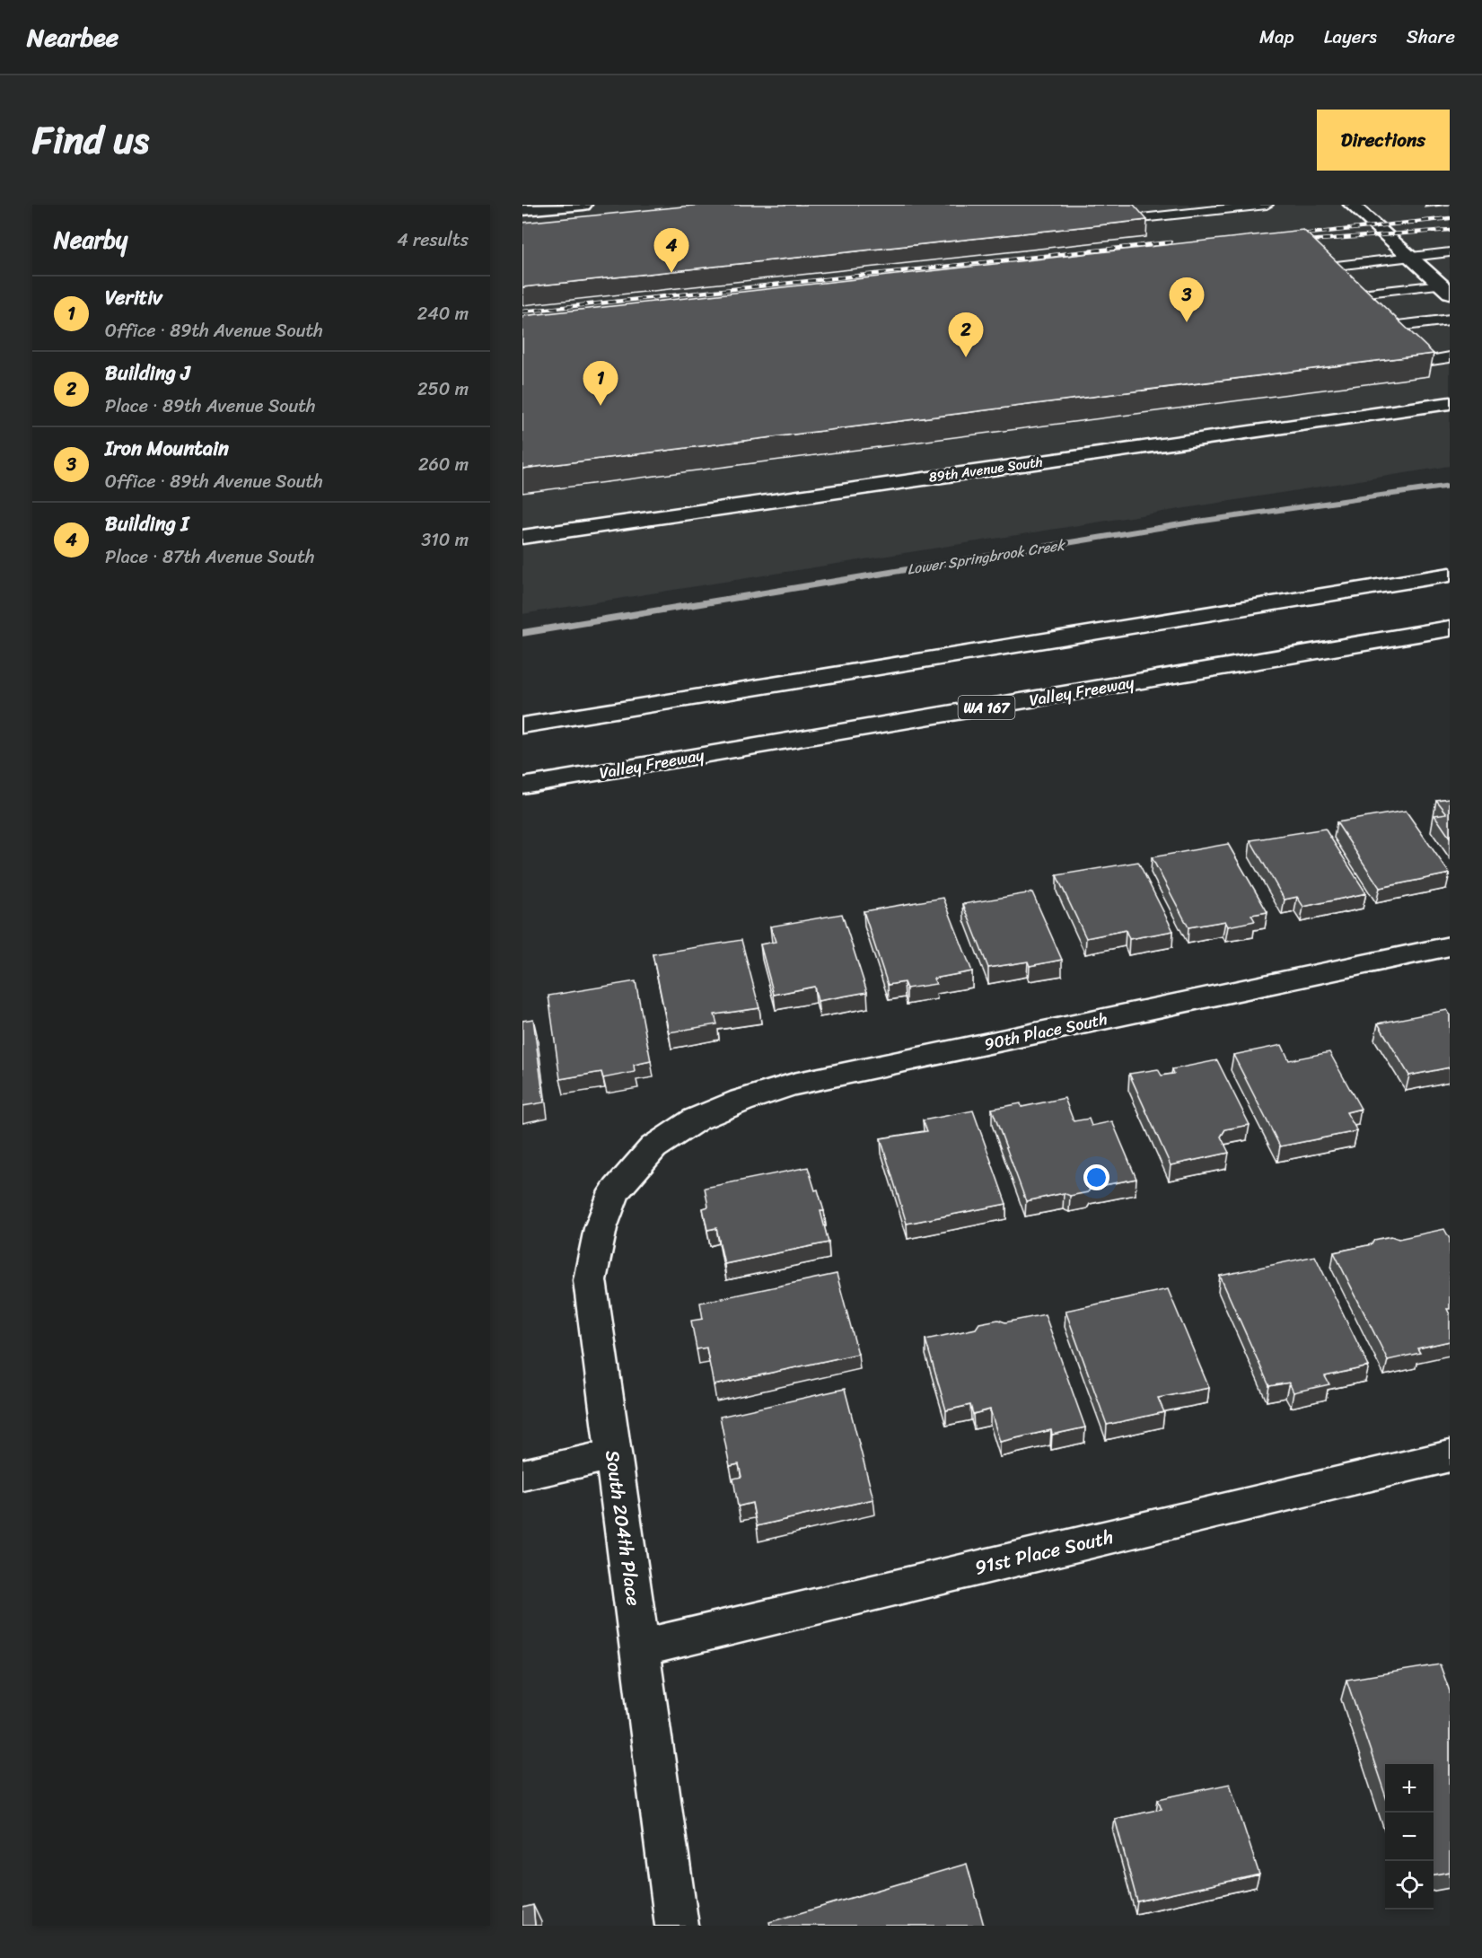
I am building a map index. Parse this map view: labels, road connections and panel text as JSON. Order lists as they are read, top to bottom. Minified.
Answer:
{"streets":{"main road":["89th Avenue South","Valley Freeway","WA 167","90th Place South","South 204th Place","91st Place South"]},"crossings":[["90th Place South","South 204th Place"],["South 204th Place","91st Place South"]],"water":["Lower Springbrook Creek"],"page":{"header":"Nearbee","nav":["Map","Layers","Share"],"title":"Find us","buttons":"Directions","heading":["Nearby","4 results"],"pins":["4","3","2","1"],"list":[{"mark":"1","name":"Veritiv","note":"Office · 89th Avenue South","value":"240 m"},{"mark":"2","name":"Building J","note":"Place · 89th Avenue South","value":"250 m"},{"mark":"3","name":"Iron Mountain","note":"Office · 89th Avenue South","value":"260 m"},{"mark":"4","name":"Building I","note":"Place · 87th Avenue South","value":"310 m"}],"map_buttons":["+","−"]}}
